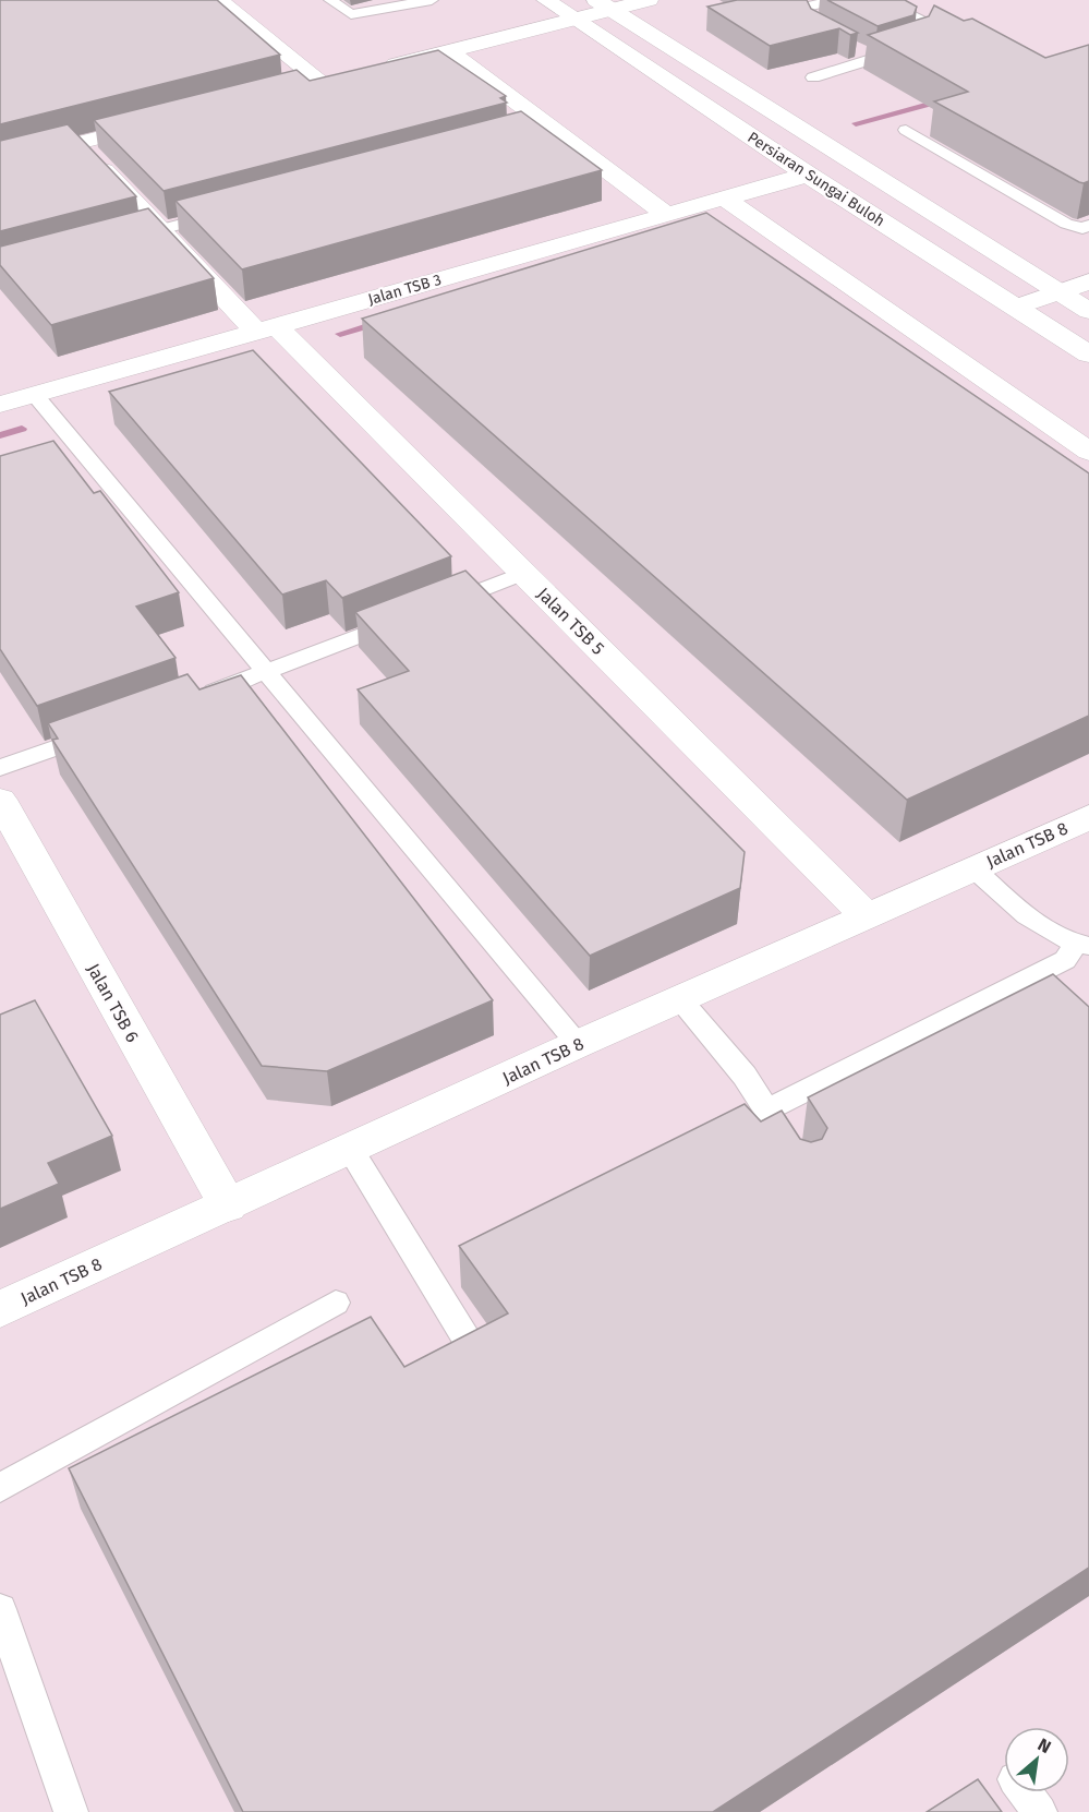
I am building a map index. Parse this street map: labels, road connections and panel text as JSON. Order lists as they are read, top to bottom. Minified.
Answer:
{"streets":{"street":["Persiaran Sungai Buloh","Jalan TSB 3","Jalan TSB 5","Jalan TSB 8","Jalan TSB 6"]},"crossings":[["Persiaran Sungai Buloh","Jalan TSB 3"],["Jalan TSB 3","Jalan TSB 5"],["Jalan TSB 5","Jalan TSB 8"],["Jalan TSB 8","Jalan TSB 6"]],"north":"top right"}
